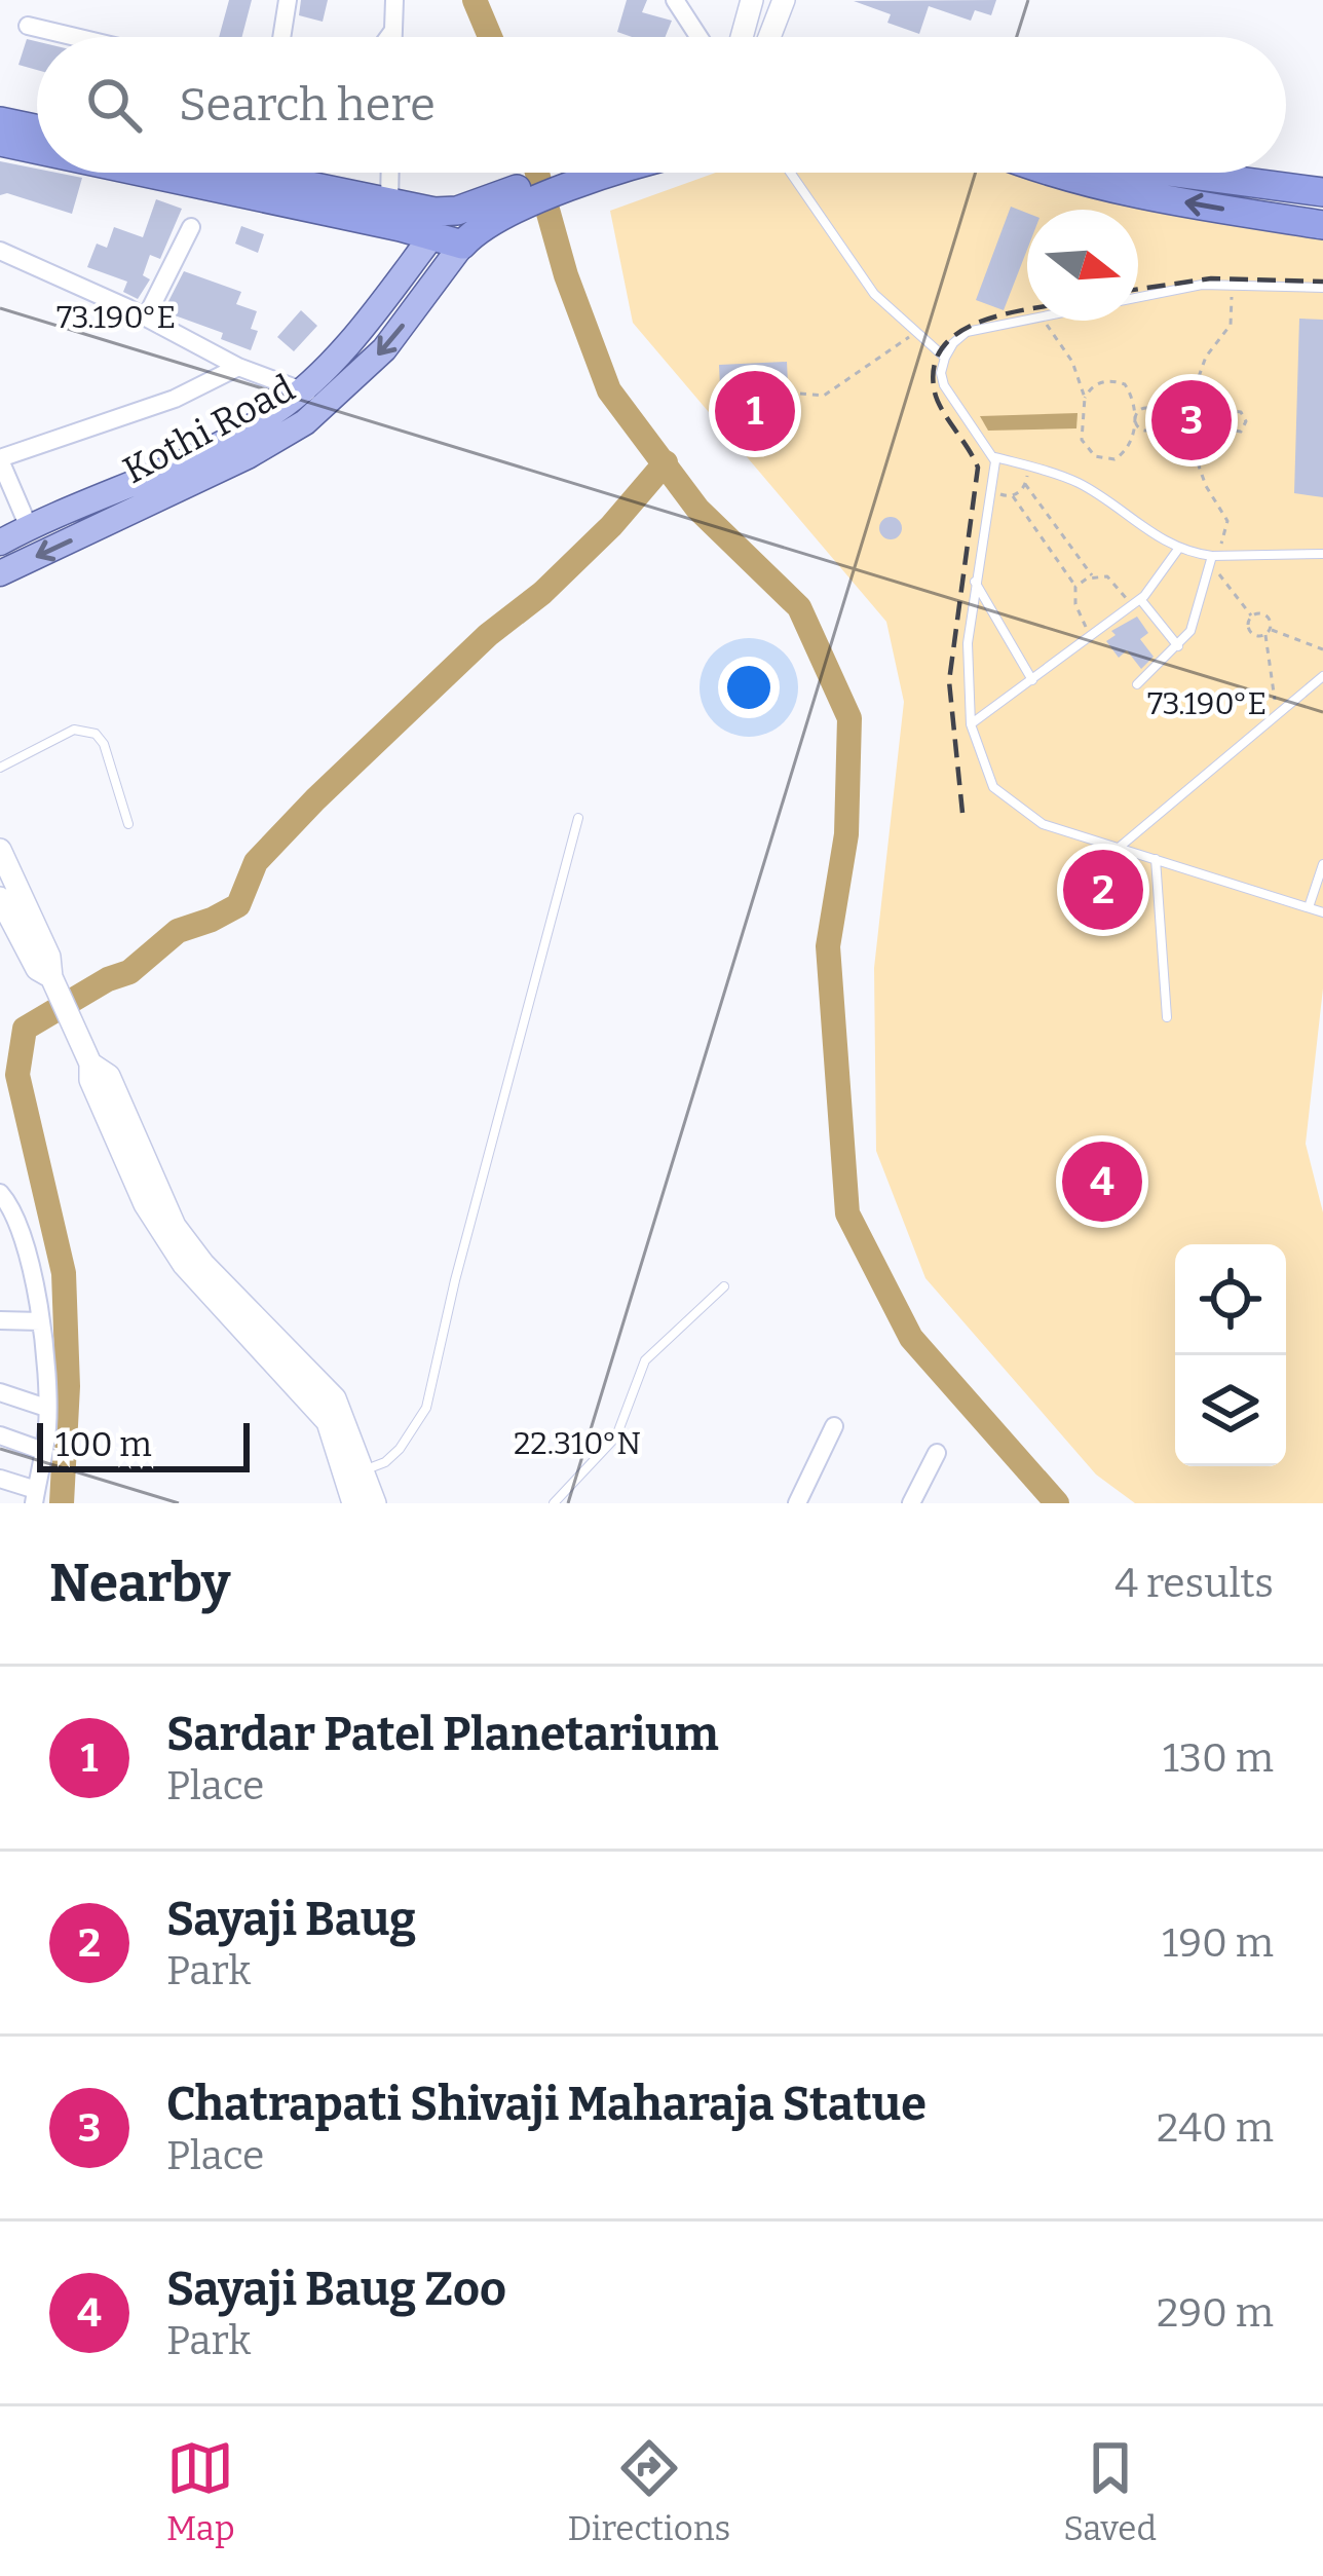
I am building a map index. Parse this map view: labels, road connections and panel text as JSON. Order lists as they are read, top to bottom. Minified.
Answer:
{"streets":{"main road":["Kothi Road"]},"scale_bar":"100 m","north":"right","page":{"search":"Search here","pins":["1","3","2","4"],"scale":"100 m","heading":["Nearby","4 results"],"list":[{"mark":"1","name":"Sardar Patel Planetarium","note":"Place","value":"130 m"},{"mark":"2","name":"Sayaji Baug","note":"Park","value":"190 m"},{"mark":"3","name":"Chatrapati Shivaji Maharaja Statue","note":"Place","value":"240 m"},{"mark":"4","name":"Sayaji Baug Zoo","note":"Park","value":"290 m"}],"nav":["Map","Directions","Saved"]},"coordinates":["73.190°E","22.310°N"]}
